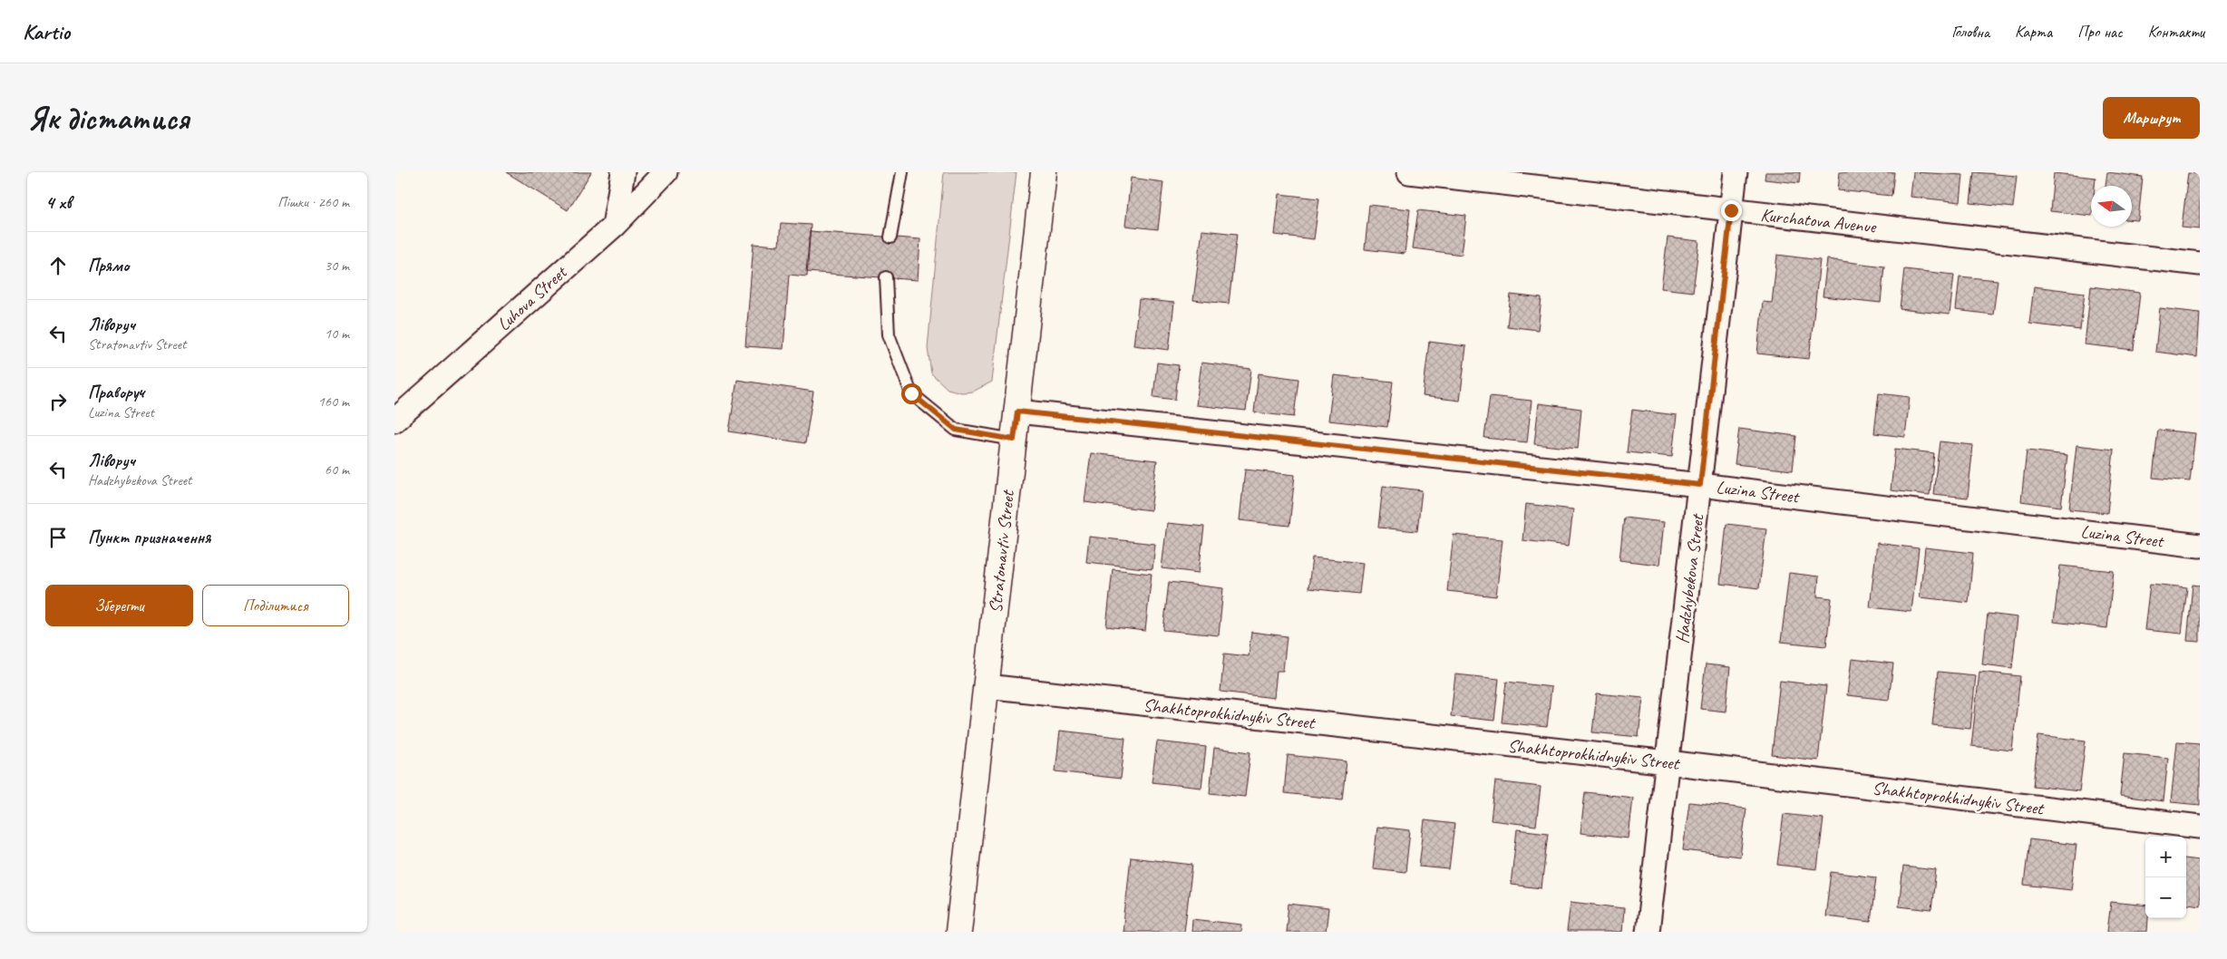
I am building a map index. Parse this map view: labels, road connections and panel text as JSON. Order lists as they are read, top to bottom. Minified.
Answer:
{"streets":{"main road":["Stratonavtiv Street"],"street":["Kurchatova Avenue","Luhova Street","Luzina Street","Hadzhybekova Street","Shakhtoprokhidnykiv Street"]},"crossings":[["Kurchatova Avenue","Hadzhybekova Street"],["Luzina Street","Stratonavtiv Street"],["Luzina Street","Hadzhybekova Street"],["Stratonavtiv Street","Shakhtoprokhidnykiv Street"],["Hadzhybekova Street","Shakhtoprokhidnykiv Street"]],"north":"left","page":{"header":"Kartio","nav":["Головна","Карта","Про нас","Контакти"],"buttons":["Маршрут",["Зберегти","Поділитися"]],"title":"Як дістатися","heading":["4 хв","Пішки · 260 m"],"list":[["Прямо","30 m"],["Ліворуч","Stratonavtiv Street","10 m"],["Праворуч","Luzina Street","160 m"],["Ліворуч","Hadzhybekova Street","60 m"],"Пункт призначення"],"map_buttons":["+","−"]}}
